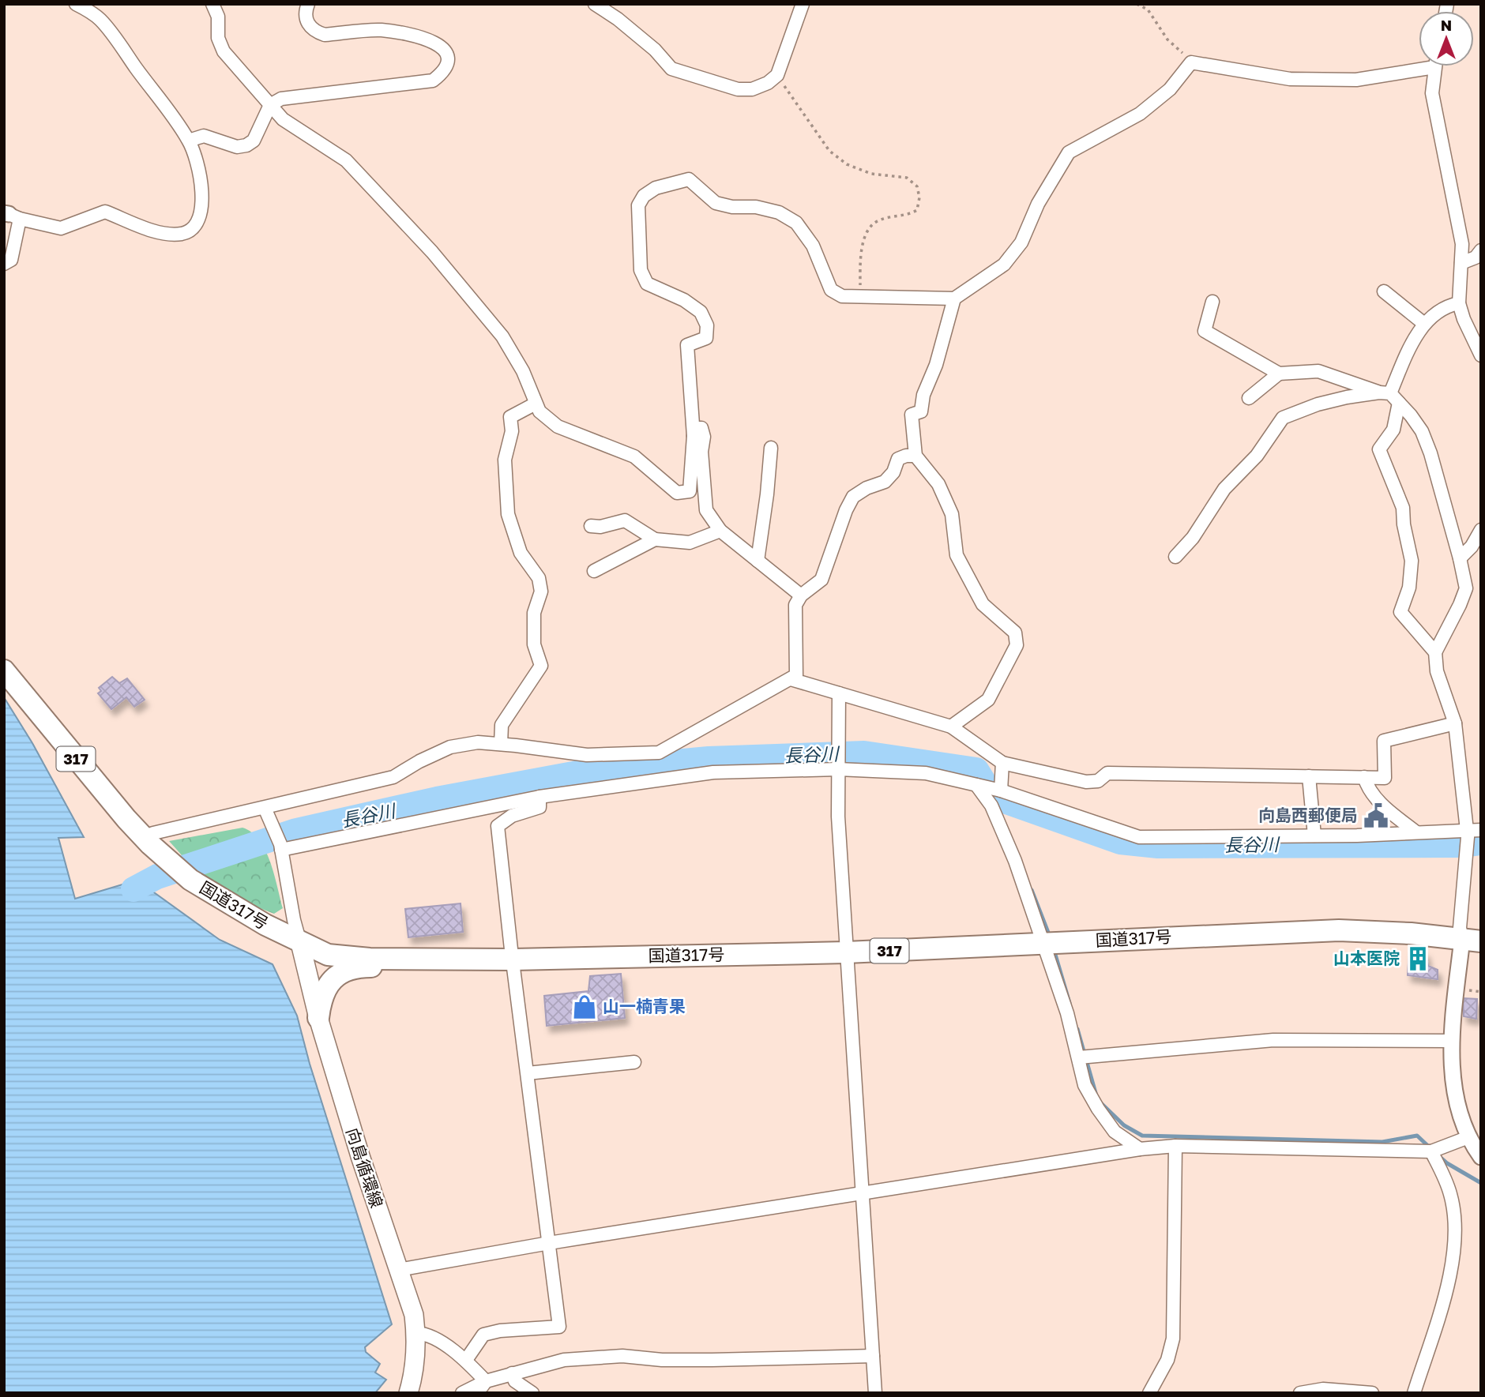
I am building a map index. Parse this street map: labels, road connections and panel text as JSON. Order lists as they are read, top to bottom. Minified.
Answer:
{"streets":{"highway":["317","国道317号"],"main road":["向島循環線"]},"crossings":[["国道317号","向島循環線"]],"water":["長谷川"],"places":{"public building":["向島西郵便局"],"building":["山本医院"],"shop":["山一楠青果"]},"north":"top"}
